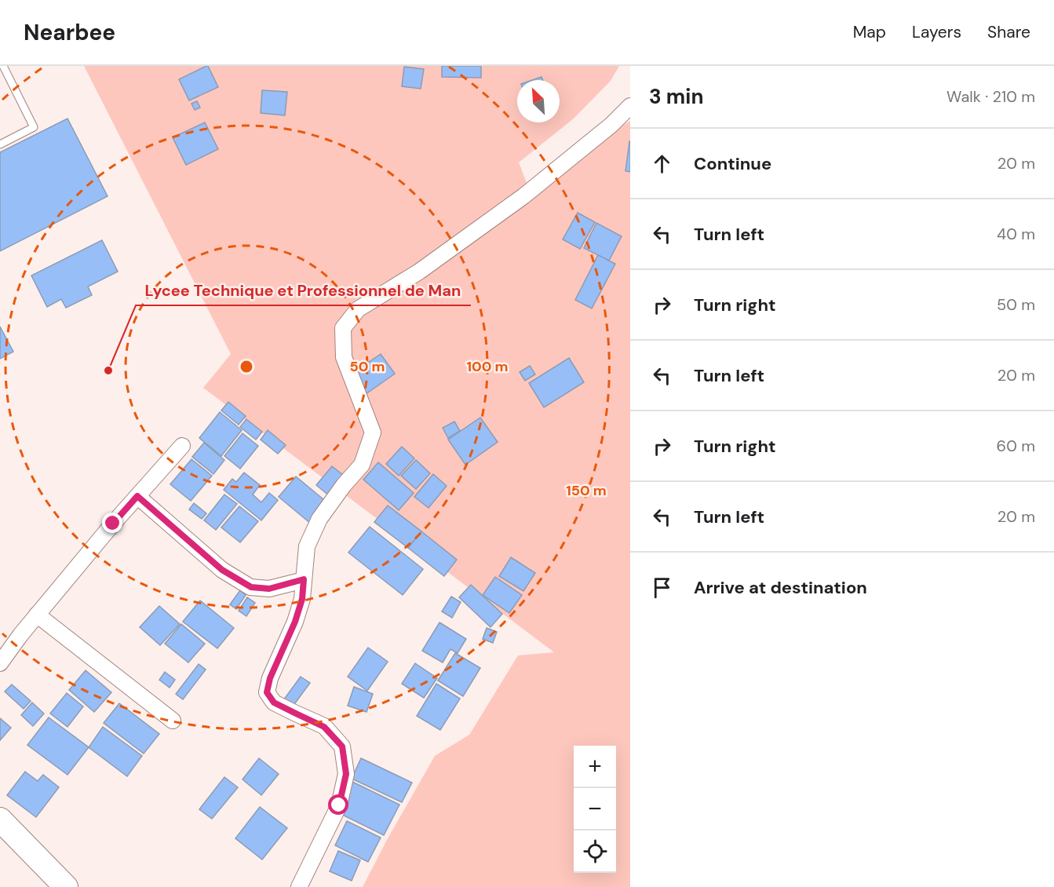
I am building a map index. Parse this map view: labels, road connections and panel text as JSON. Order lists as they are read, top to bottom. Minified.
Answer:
{"places":["Lycee Technique et Professionnel de Man"],"north":"top left","page":{"header":"Nearbee","nav":["Map","Layers","Share"],"heading":["3 min","Walk · 210 m"],"list":[["Continue","20 m"],["Turn left","40 m"],["Turn right","50 m"],["Turn left","20 m"],["Turn right","60 m"],["Turn left","20 m"],"Arrive at destination"],"map_buttons":["+","−"]},"rings":["50 m","100 m","150 m"]}
